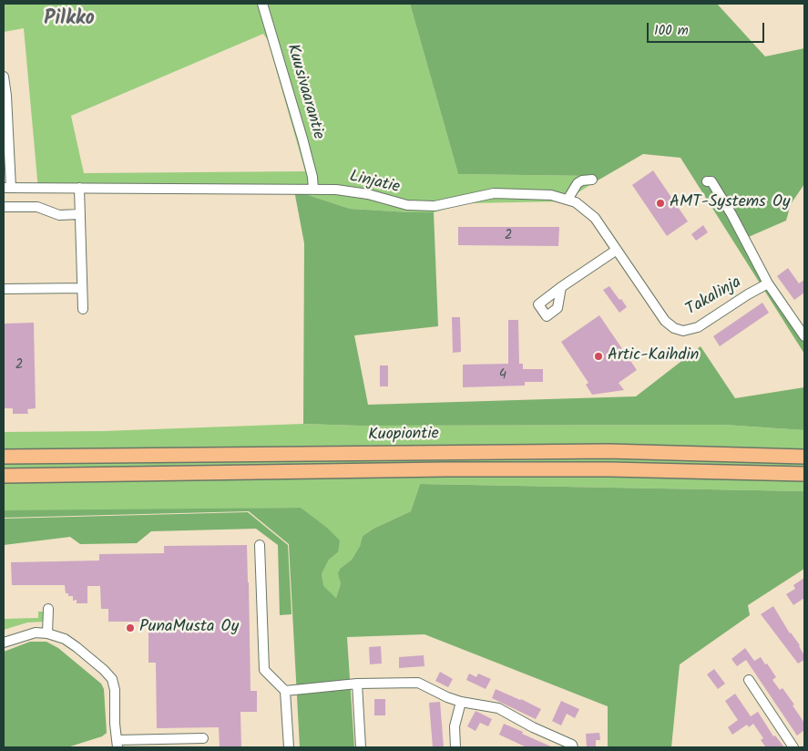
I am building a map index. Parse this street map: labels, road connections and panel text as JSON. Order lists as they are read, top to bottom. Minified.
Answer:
{"streets":{"highway":["Kuopiontie"],"street":["Kuusivaarantie","Linjatie","Takalinja"]},"crossings":[["Kuusivaarantie","Linjatie"],["Linjatie","Takalinja"]],"districts":["Pilkko"],"places":["AMT-Systems Oy","Artic-Kaihdin","PunaMusta Oy"],"house_numbers":["2","2","4"],"scale_bar":"100 m"}
